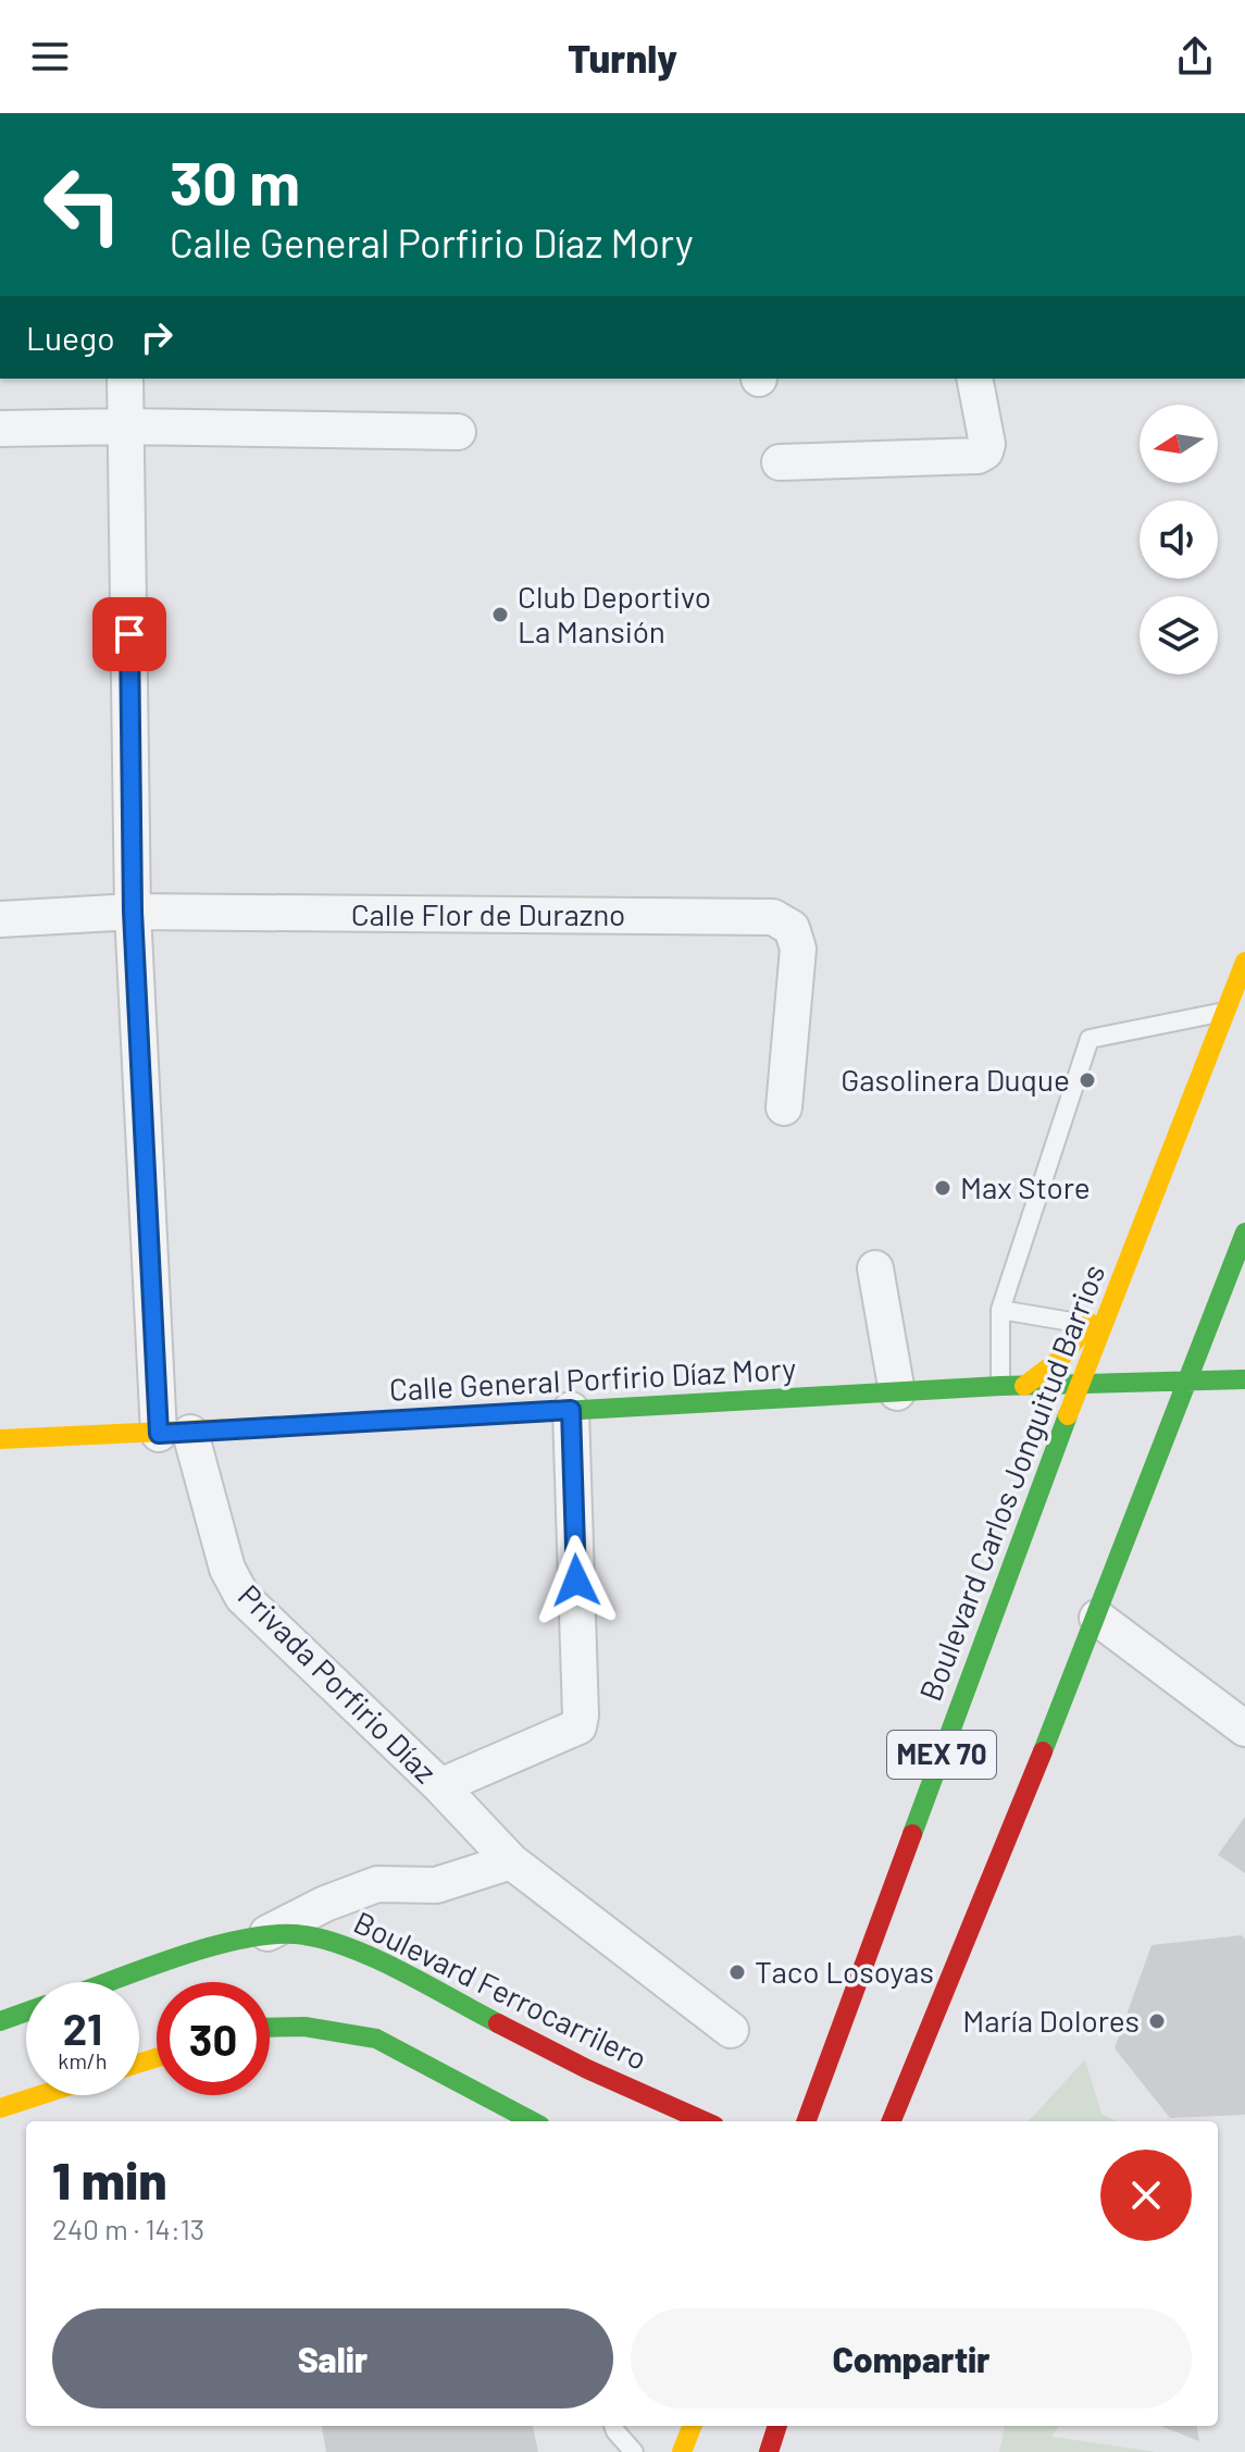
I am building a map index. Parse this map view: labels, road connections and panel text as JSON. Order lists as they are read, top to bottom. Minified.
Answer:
{"streets":{"street":["Calle Flor de Durazno","Calle General Porfirio Díaz Mory","Boulevard Carlos Jonguitud Barrios","Privada Porfirio Díaz","MEX 70","Boulevard Ferrocarrilero"]},"crossings":[["Calle Flor de Durazno","Privada Porfirio Díaz"],["Calle General Porfirio Díaz Mory","Boulevard Carlos Jonguitud Barrios"],["Calle General Porfirio Díaz Mory","Privada Porfirio Díaz"],["Calle General Porfirio Díaz Mory","MEX 70"]],"places":["Club Deportivo La Mansión","Gasolinera Duque","Max Store","Taco Losoyas","María Dolores"],"north":"left","page":{"header":"Turnly","turn":["30 m","Calle General Porfirio Díaz Mory"],"then":"Luego","speed":"21 km/h","limit":"30","heading":["1 min","240 m · 14:13"],"buttons":["Salir","Compartir"]}}
